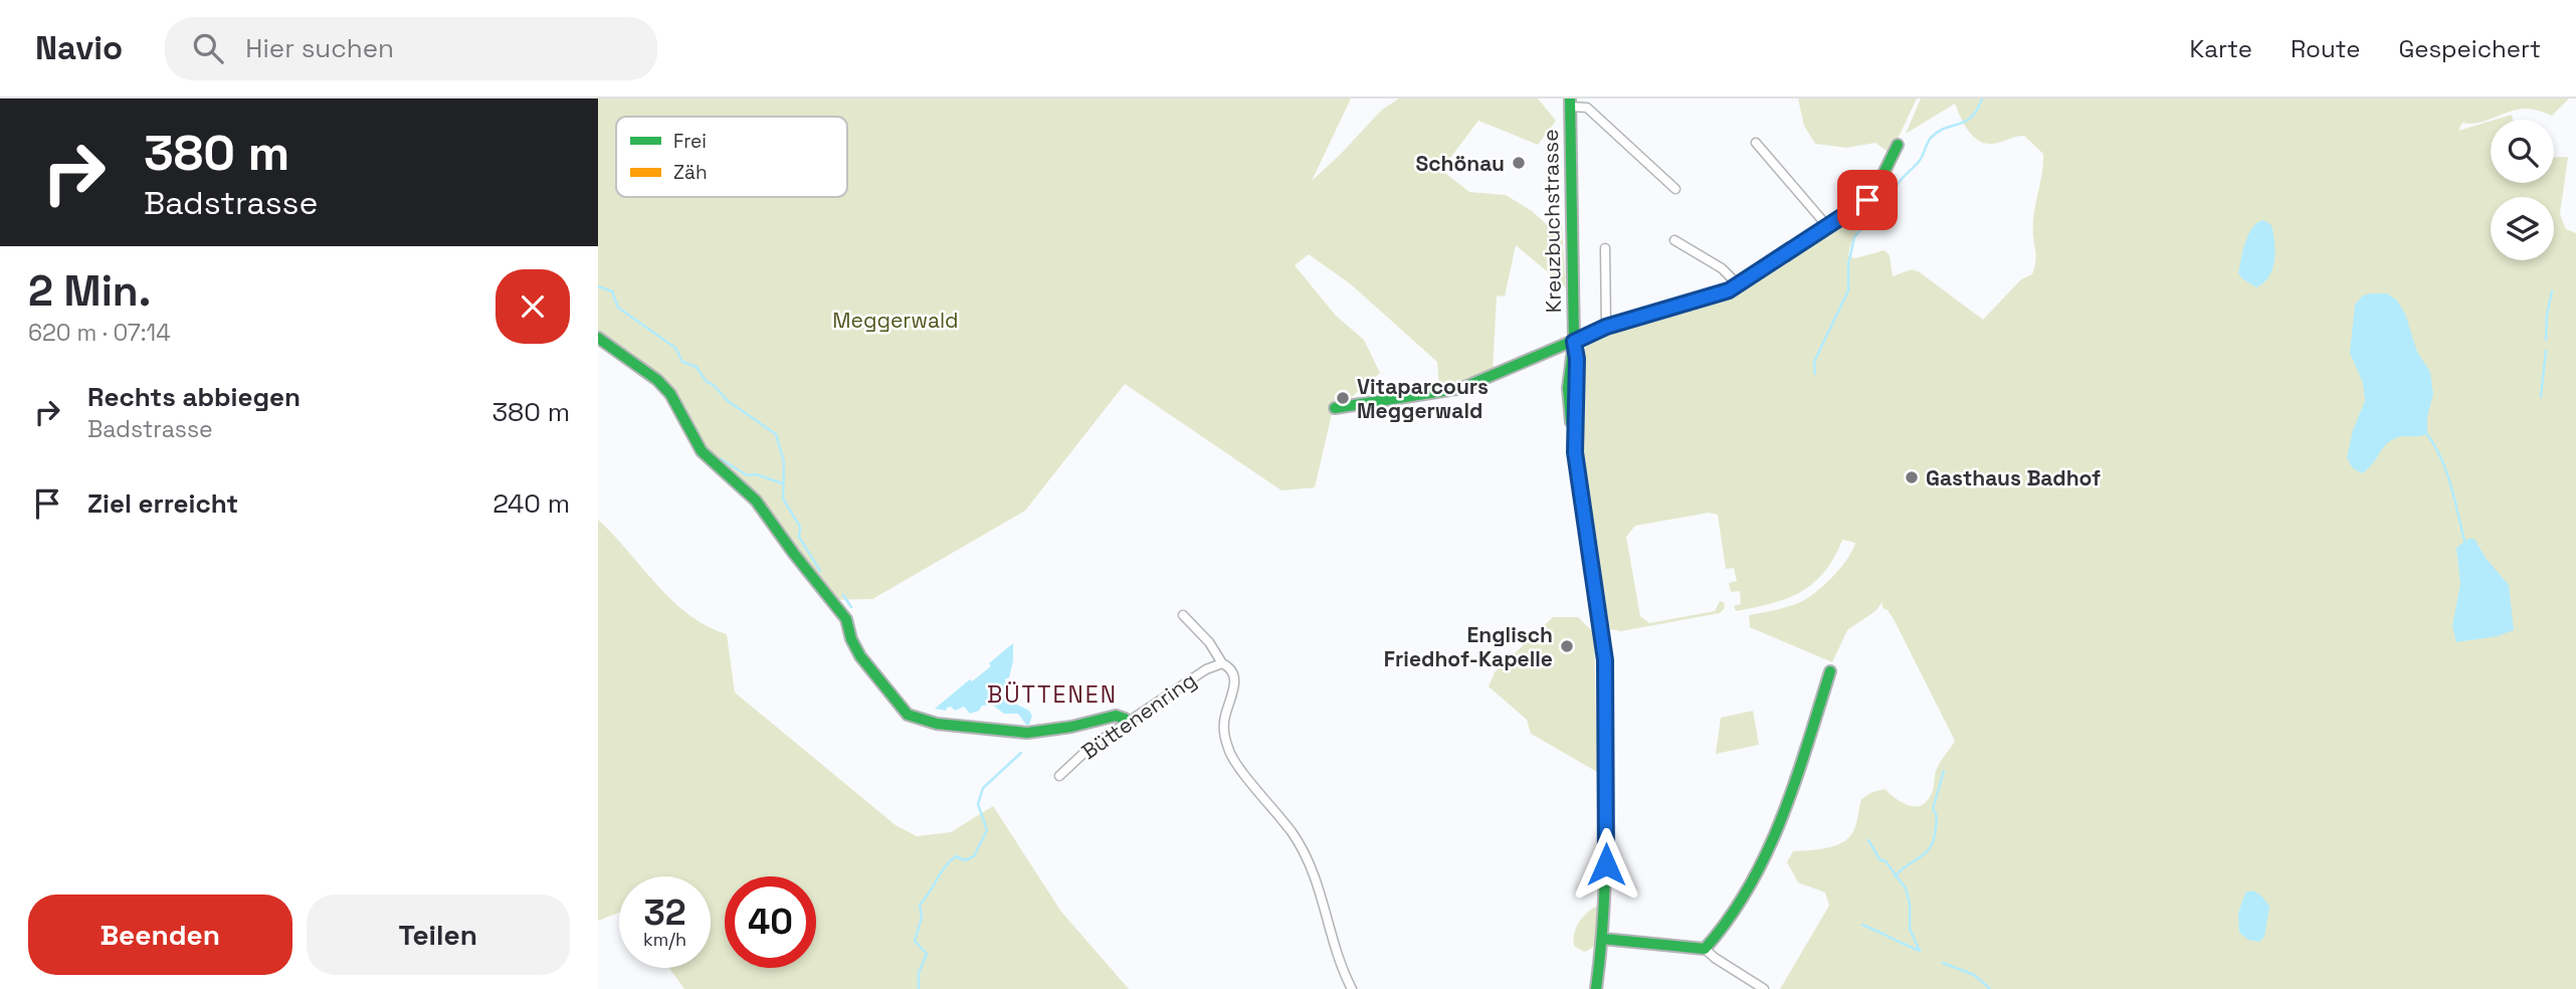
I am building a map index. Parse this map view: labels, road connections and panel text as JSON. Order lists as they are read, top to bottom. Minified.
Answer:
{"streets":{"street":["Kreuzbuchstrasse","Büttenenring"]},"districts":["BÜTTENEN"],"parks":["Meggerwald"],"places":["Schönau","Vitaparcours Meggerwald","Gasthaus Badhof","Englisch Friedhof-Kapelle"],"legend":["Frei","Zäh"],"page":{"header":"Navio","search":"Hier suchen","nav":["Karte","Route","Gespeichert"],"turn":["380 m","Badstrasse"],"heading":["2 Min.","620 m · 07:14"],"list":[{"name":"Rechts abbiegen","note":"Badstrasse","value":"380 m"},{"name":"Ziel erreicht","value":"240 m"}],"speed":"32 km/h","limit":"40","buttons":["Beenden","Teilen"]}}
